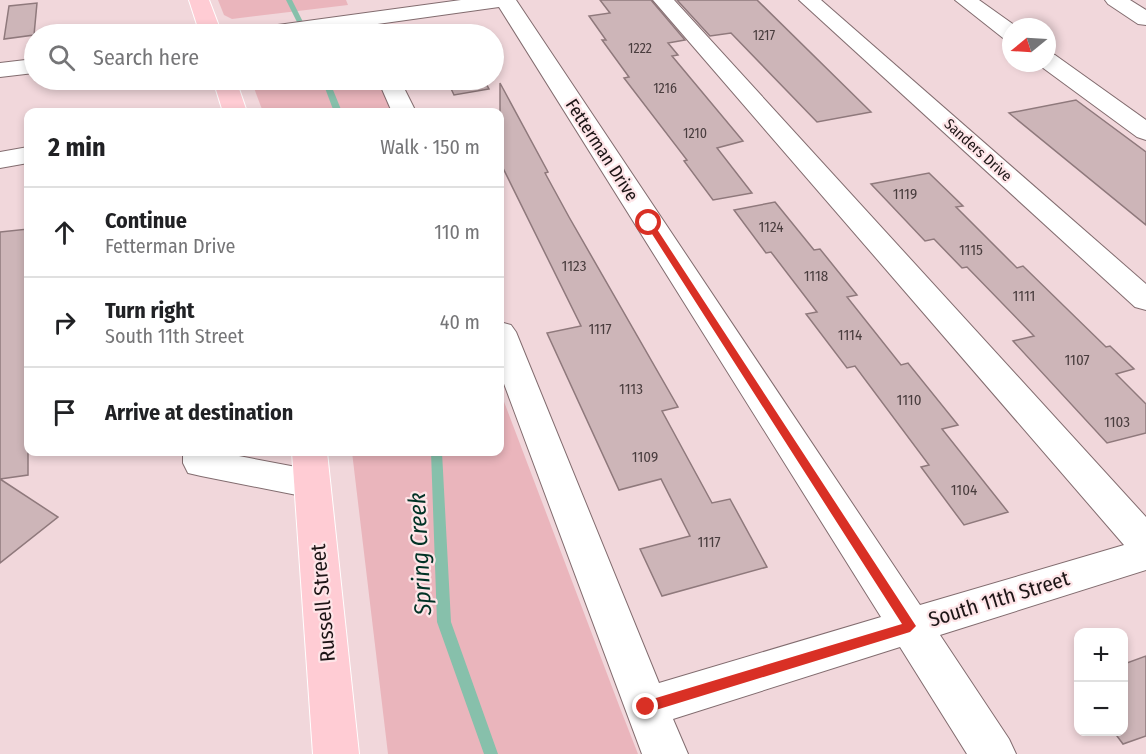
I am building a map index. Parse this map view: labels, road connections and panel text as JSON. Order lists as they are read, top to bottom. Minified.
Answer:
{"streets":{"main road":["Russell Street"],"street":["Fetterman Drive","Sanders Drive","South 11th Street"]},"crossings":[["Fetterman Drive","South 11th Street"]],"water":["Spring Creek"],"house_numbers":["1217","1222","1216","1210","1119","1124","1115","1123","1118","1111","1117","1114","1107","1113","1110","1103","1109","1104","1117"],"north":"left","page":{"search":"Search here","heading":["2 min","Walk · 150 m"],"list":[["Continue","Fetterman Drive","110 m"],["Turn right","South 11th Street","40 m"],"Arrive at destination"],"map_buttons":["+","−"]}}
